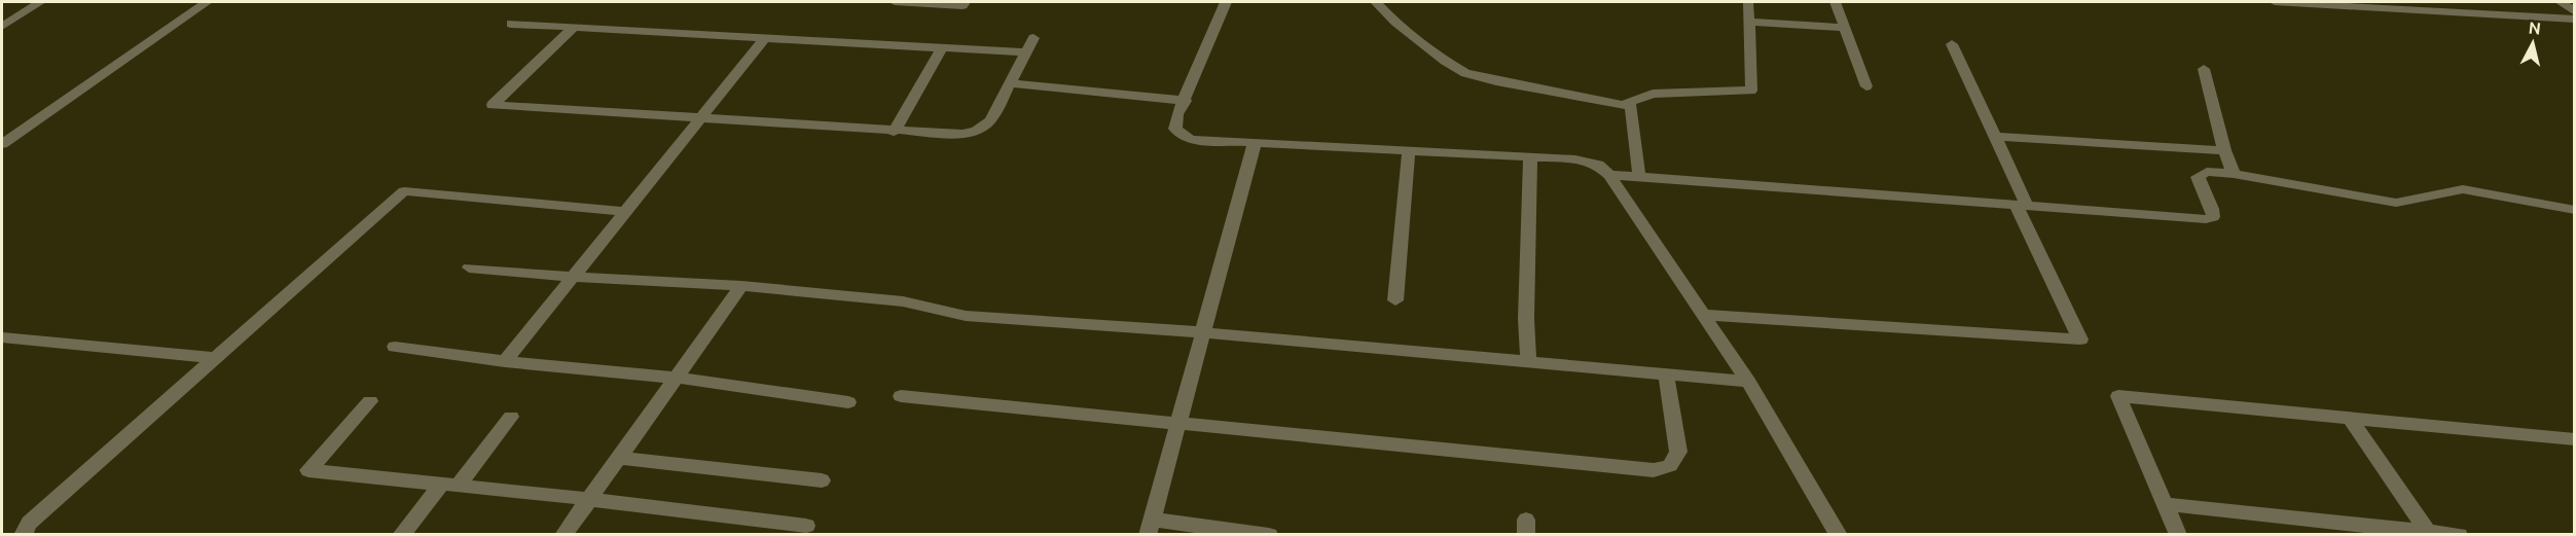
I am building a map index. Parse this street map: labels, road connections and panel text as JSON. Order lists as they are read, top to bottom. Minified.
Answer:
{"north":"top"}
